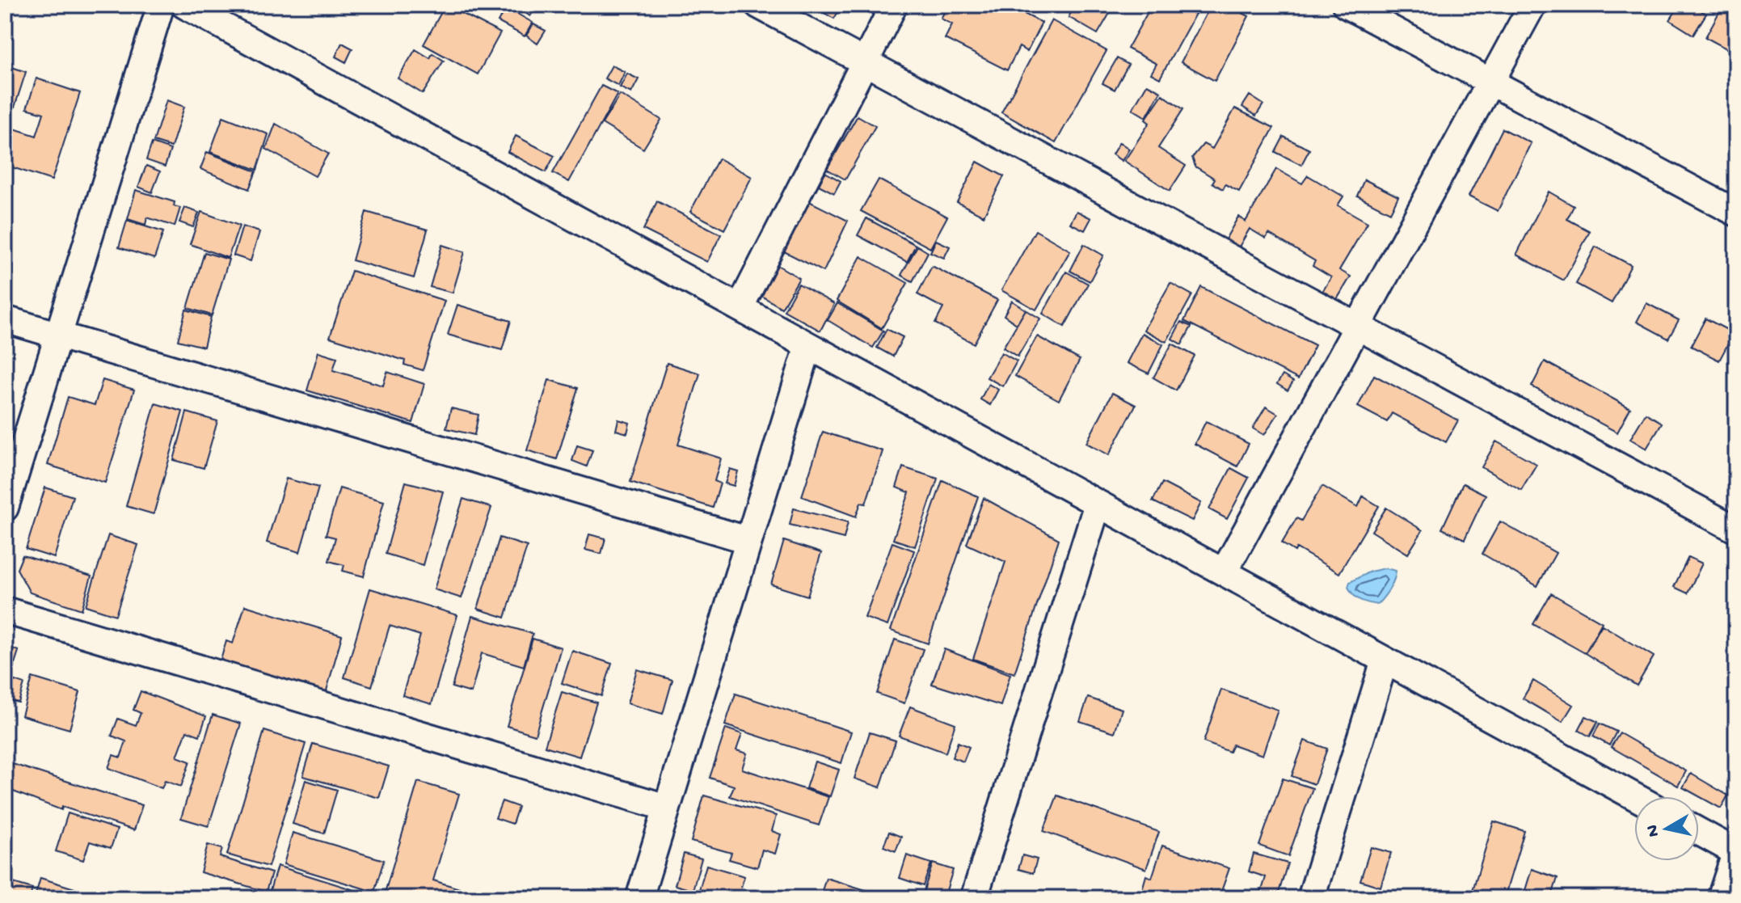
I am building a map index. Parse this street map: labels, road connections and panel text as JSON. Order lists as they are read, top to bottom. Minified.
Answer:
{"north":"left"}
